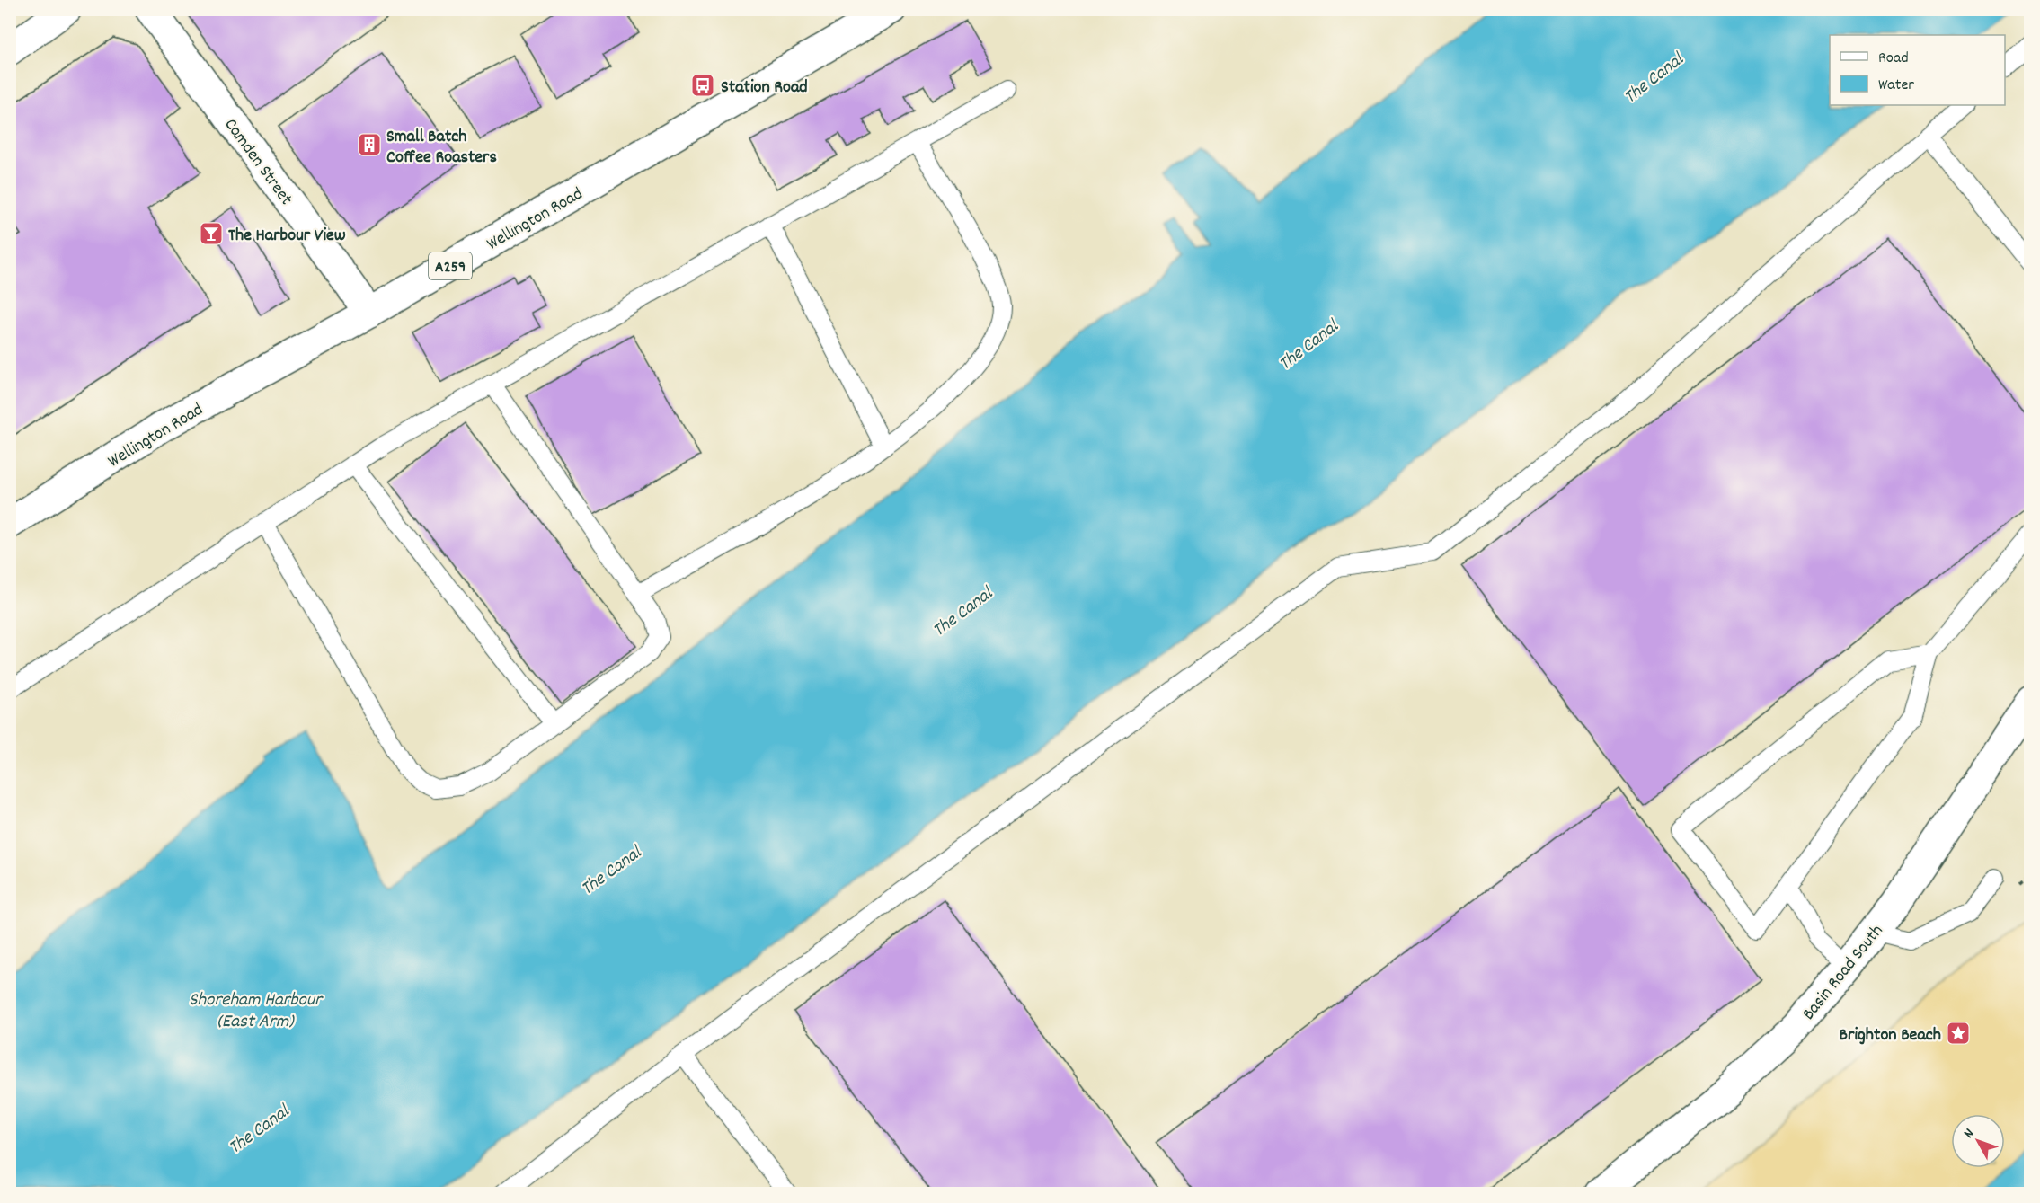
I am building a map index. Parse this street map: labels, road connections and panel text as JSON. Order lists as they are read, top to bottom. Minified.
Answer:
{"streets":{"street":["Camden Street","Wellington Road","A259","Basin Road South"]},"crossings":[["Camden Street","Wellington Road"]],"water":["The Canal","Shoreham Harbour (East Arm)"],"places":{"bus stop":["Station Road"],"building":["Small Batch Coffee Roasters"],"bar":["The Harbour View"],"place":["Brighton Beach"]},"legend":["Road","Water"],"north":"top left"}
